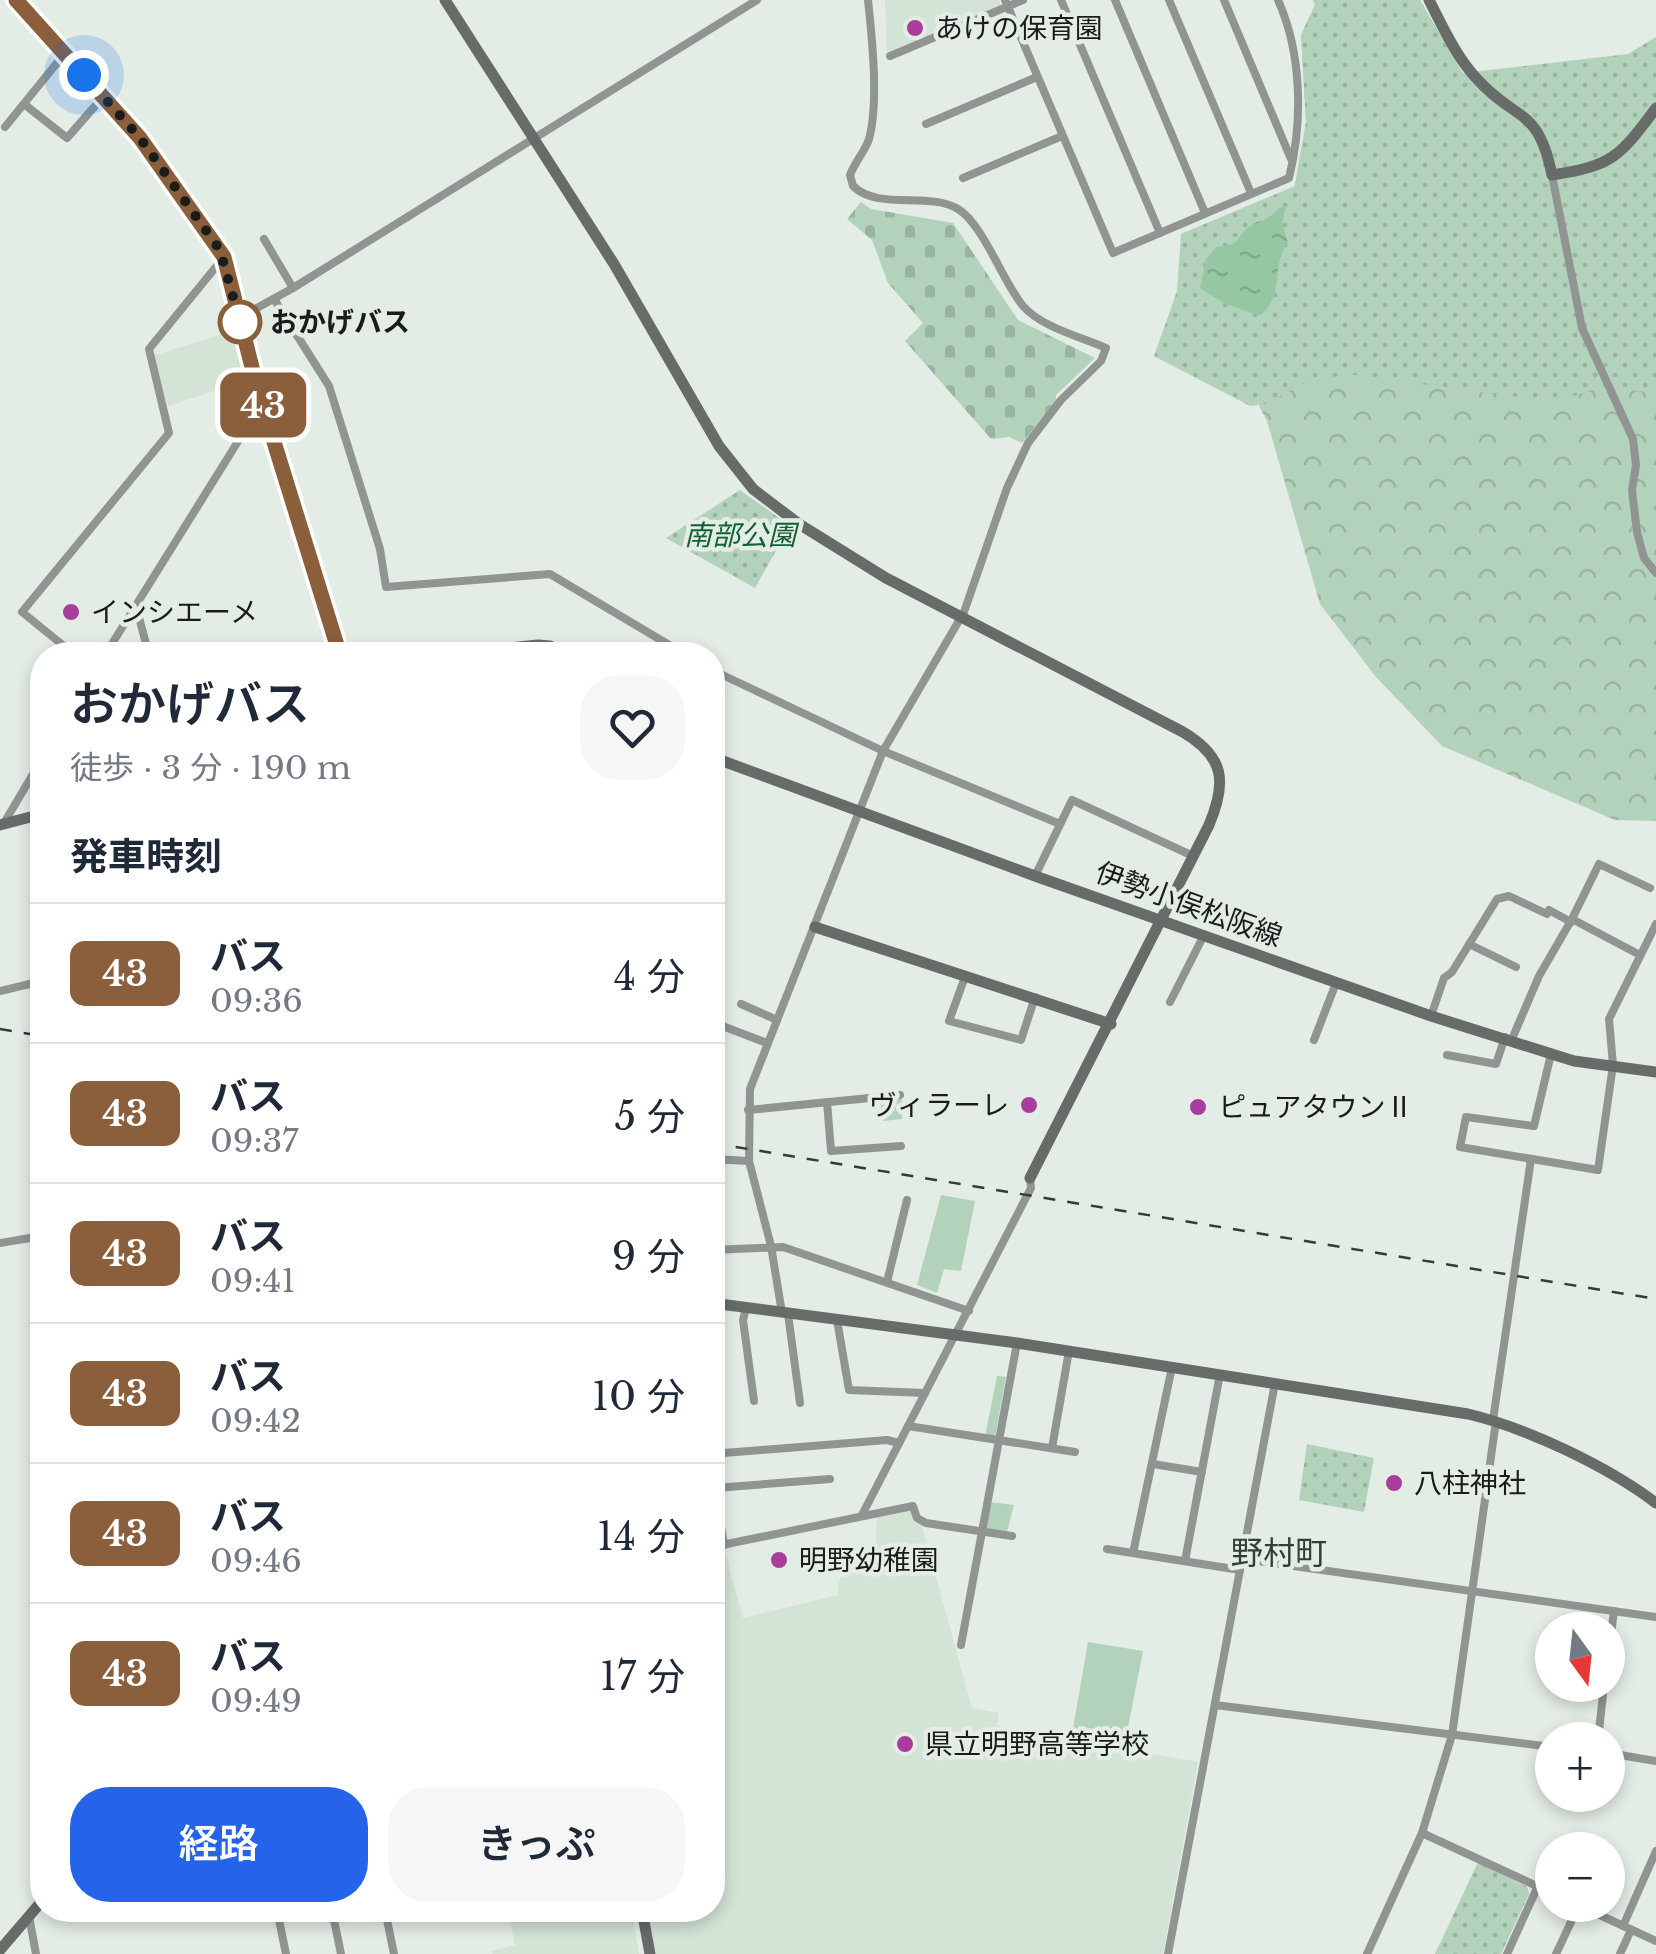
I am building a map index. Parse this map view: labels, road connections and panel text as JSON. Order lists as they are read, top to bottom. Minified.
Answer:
{"streets":{"street":["伊勢小俣松阪線"]},"districts":["野村町"],"parks":["南部公園"],"places":["あけの保育園","おかげバス","インシエーメ","ヴィラーレ","ピュアタウンⅡ","八柱神社","明野幼稚園","県立明野高等学校"],"lines":["bus line 43"],"north":"bottom","page":{"on_map":"43","heading":[["おかげバス","徒歩 · 3 分 · 190 m"],"発車時刻"],"list":[{"mark":"43","name":"バス","note":"09:36","value":"4 分"},{"mark":"43","name":"バス","note":"09:37","value":"5 分"},{"mark":"43","name":"バス","note":"09:41","value":"9 分"},{"mark":"43","name":"バス","note":"09:42","value":"10 分"},{"mark":"43","name":"バス","note":"09:46","value":"14 分"},{"mark":"43","name":"バス","note":"09:49","value":"17 分"}],"map_buttons":["+","−"],"buttons":["経路","きっぷ"]}}
